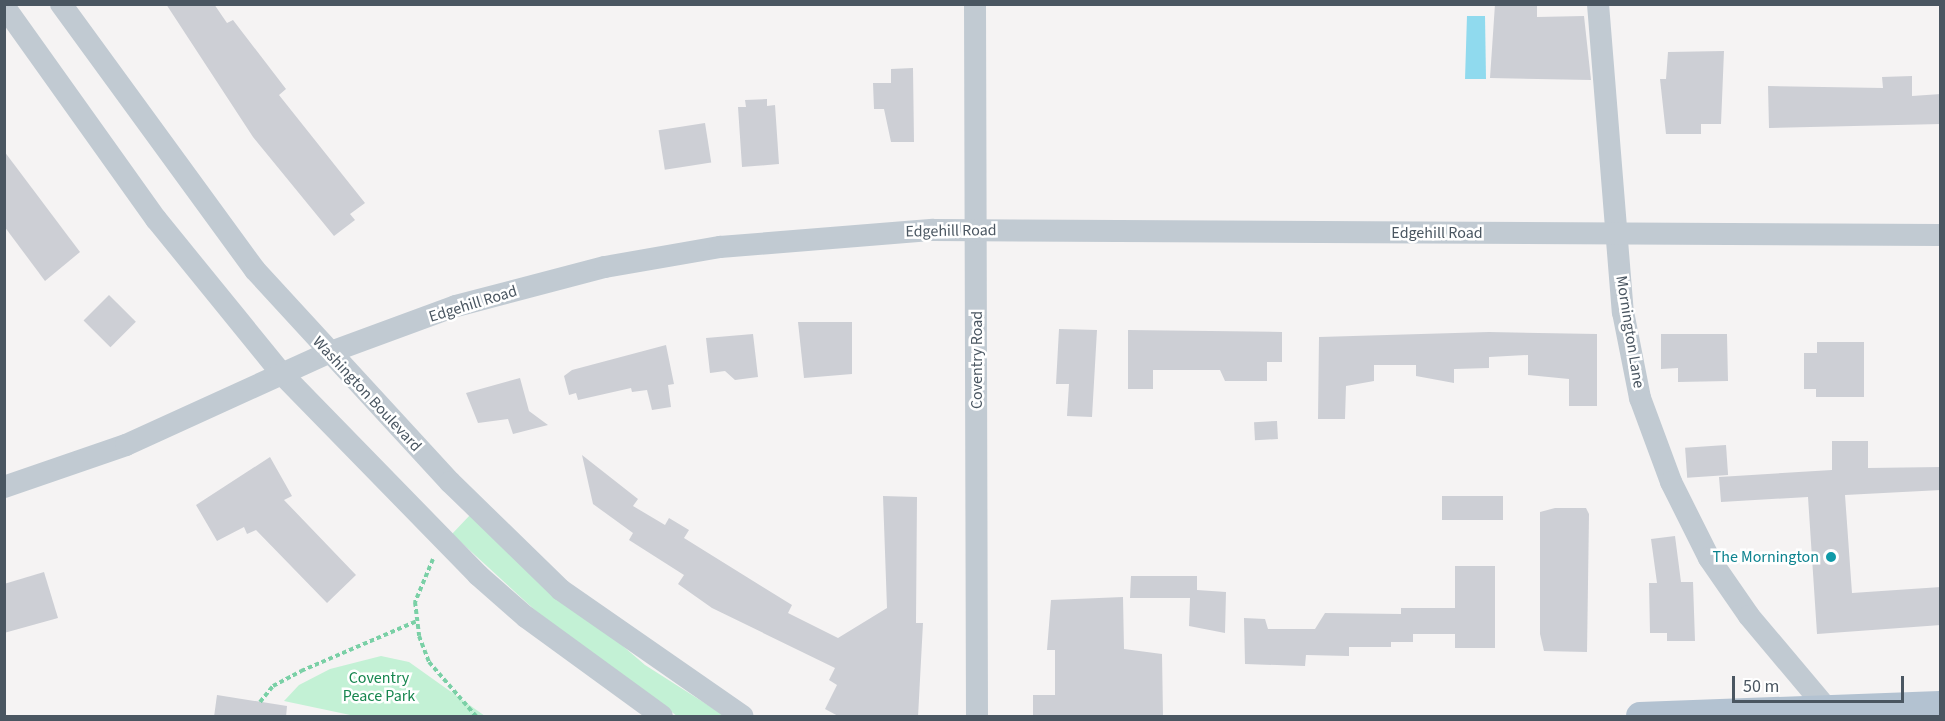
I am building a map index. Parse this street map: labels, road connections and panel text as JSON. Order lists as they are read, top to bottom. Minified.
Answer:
{"streets":{"street":["Edgehill Road","Mornington Lane","Coventry Road","Washington Boulevard"]},"crossings":[["Edgehill Road","Mornington Lane"],["Edgehill Road","Coventry Road"],["Edgehill Road","Washington Boulevard"]],"parks":["Coventry Peace Park"],"places":["The Mornington"],"scale_bar":"50 m"}
